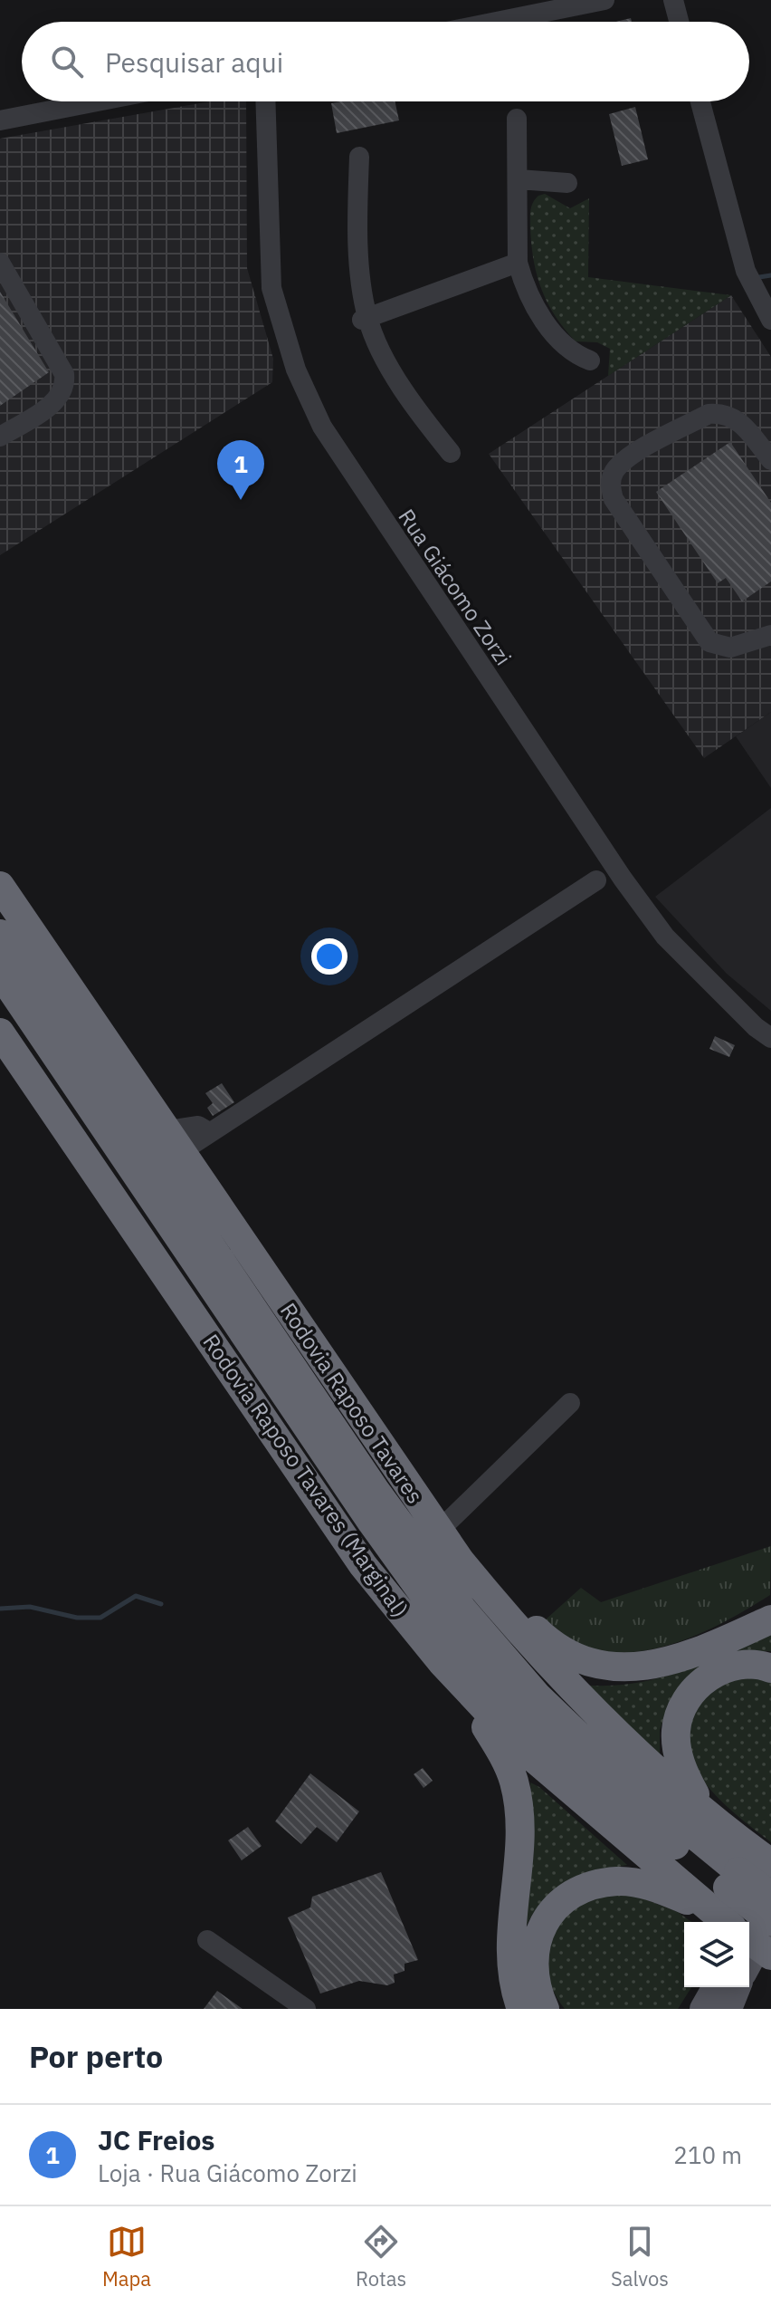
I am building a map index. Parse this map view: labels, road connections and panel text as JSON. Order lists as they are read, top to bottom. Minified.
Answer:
{"streets":{"highway":["Rodovia Raposo Tavares","Rodovia Raposo Tavares (Marginal)"],"street":["Rua Giácomo Zorzi"]},"page":{"search":"Pesquisar aqui","pins":"1","heading":"Por perto","list":[{"mark":"1","name":"JC Freios","note":"Loja · Rua Giácomo Zorzi","value":"210 m"}],"nav":["Mapa","Rotas","Salvos"]}}
